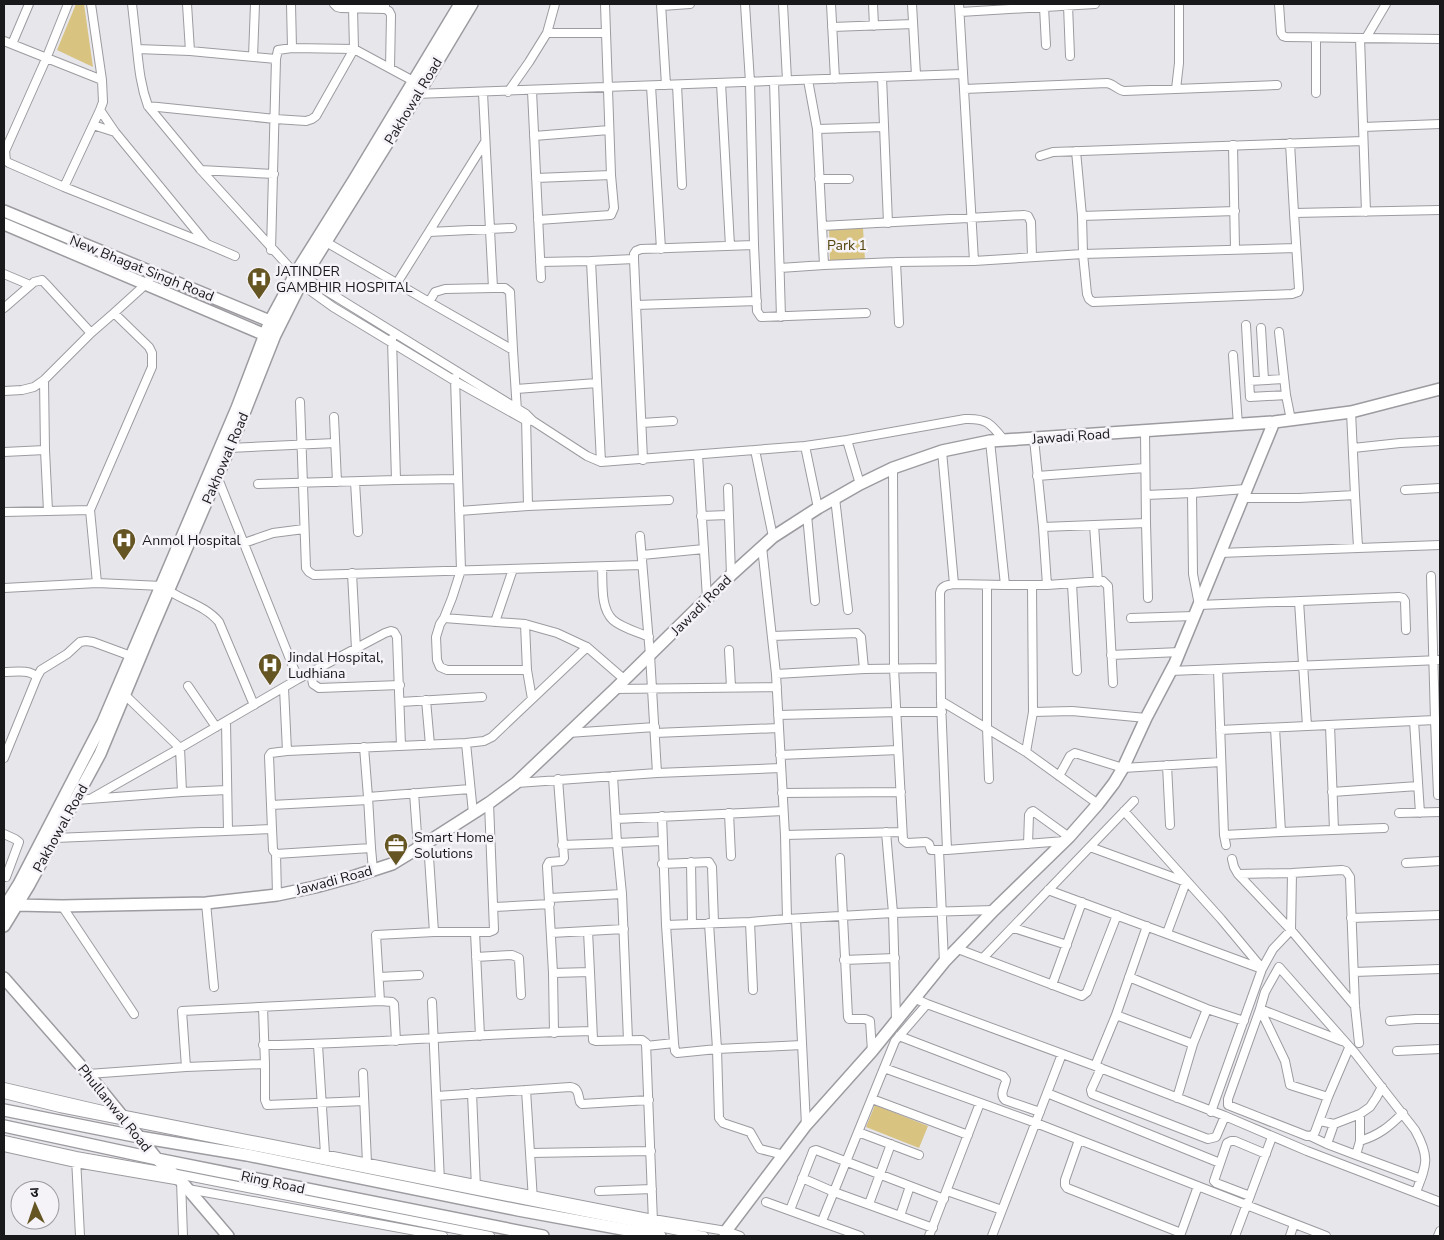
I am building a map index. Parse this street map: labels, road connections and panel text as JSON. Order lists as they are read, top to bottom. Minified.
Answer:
{"streets":{"street":["Pakhowal Road","New Bhagat Singh Road","Jawadi Road","Phullanwal Road","Ring Road"]},"crossings":[["Pakhowal Road","New Bhagat Singh Road"],["Pakhowal Road","Jawadi Road"],["Phullanwal Road","Ring Road"]],"parks":["Park 1"],"places":{"hospital":["JATINDER GAMBHIR HOSPITAL","Anmol Hospital","Jindal Hospital, Ludhiana"],"office":["Smart Home Solutions"]},"north":"top"}
